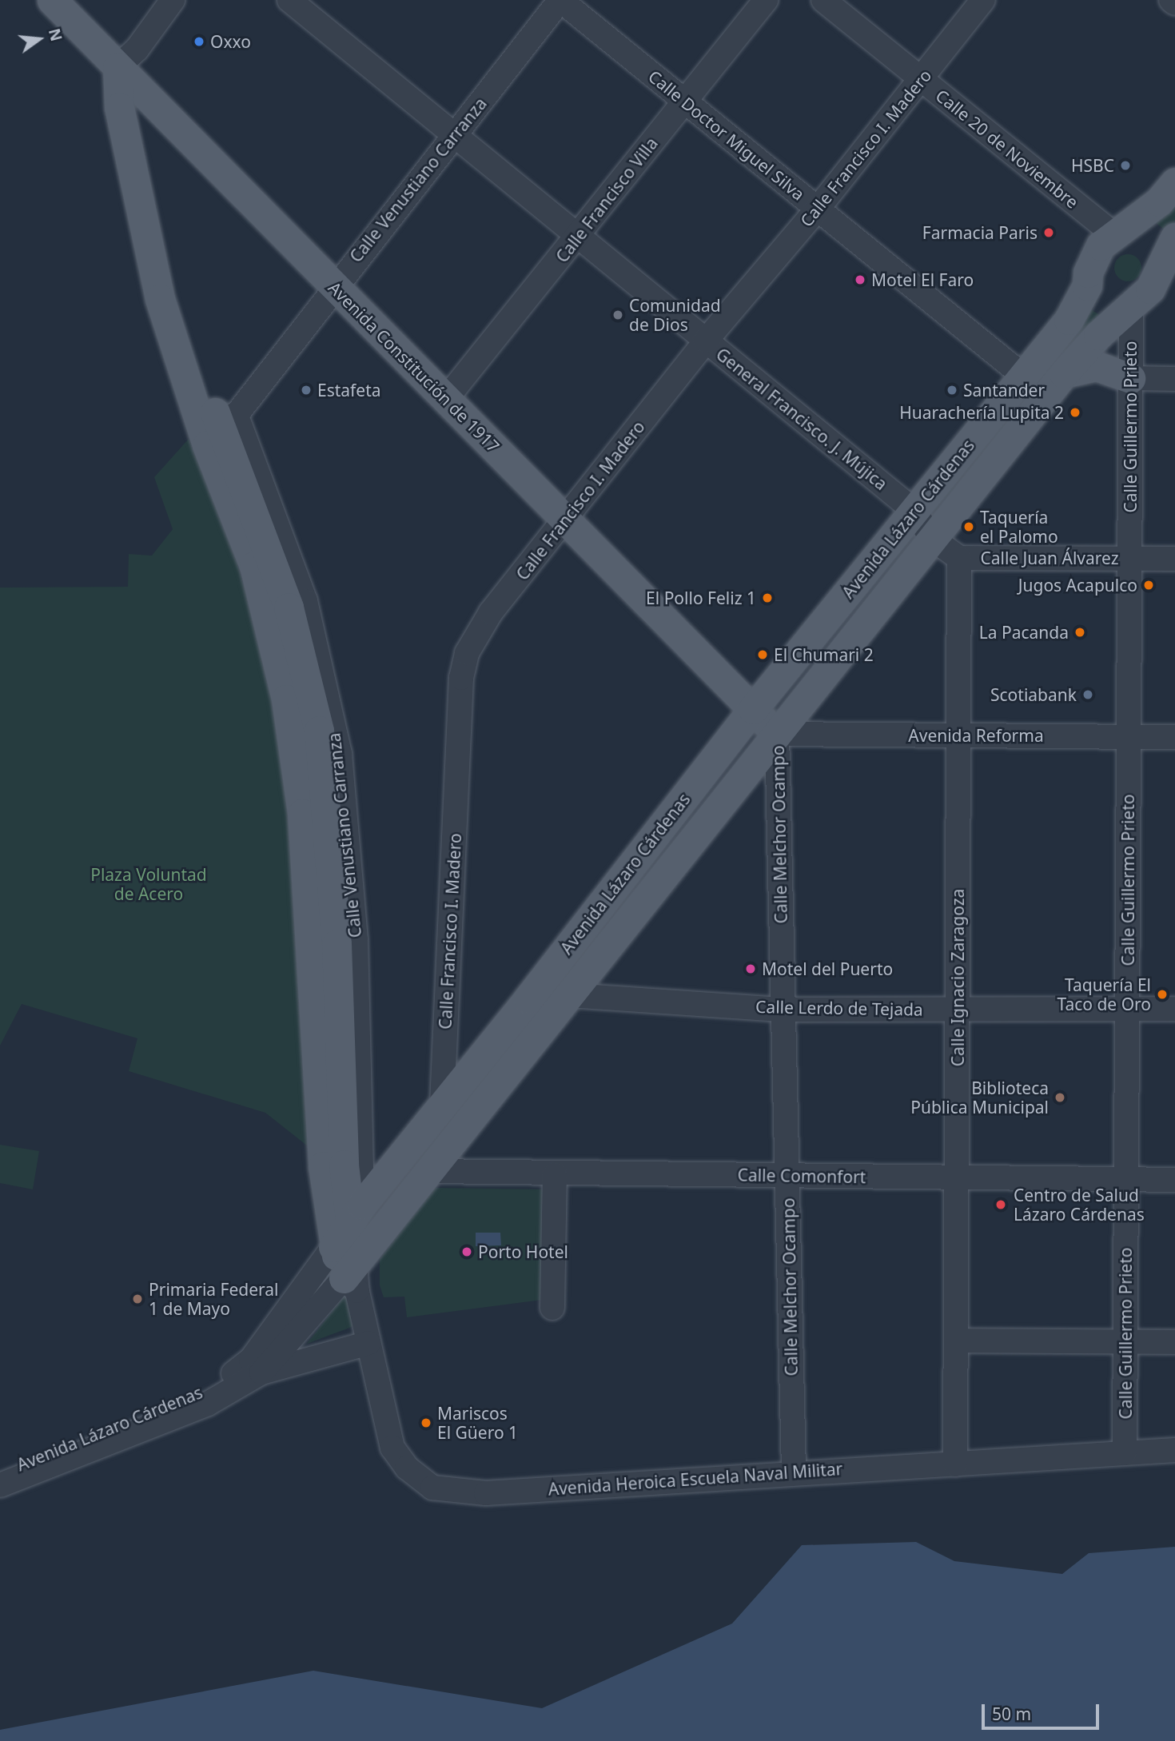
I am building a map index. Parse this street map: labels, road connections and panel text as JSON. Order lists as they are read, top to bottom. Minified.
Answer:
{"streets":{"main road":["Avenida Constitución de 1917","Avenida Lázaro Cárdenas"],"street":["Calle Doctor Miguel Silva","Calle Francisco I. Madero","Calle 20 de Noviembre","Calle Venustiano Carranza","Calle Francisco Villa","General Francisco. J. Mújica","Calle Guillermo Prieto","Calle Juan Álvarez","Avenida Reforma","Calle Melchor Ocampo","Calle Ignacio Zaragoza","Calle Lerdo de Tejada","Calle Comonfort","Avenida Heroica Escuela Naval Militar"]},"crossings":[["Calle Doctor Miguel Silva","Calle Francisco I. Madero"],["Calle Doctor Miguel Silva","Calle Venustiano Carranza"],["Calle Doctor Miguel Silva","Calle Francisco Villa"],["Calle Doctor Miguel Silva","Avenida Lázaro Cárdenas"],["Calle Francisco I. Madero","Calle 20 de Noviembre"],["Calle Francisco I. Madero","Avenida Constitución de 1917"],["Calle Francisco I. Madero","General Francisco. J. Mújica"],["Calle Francisco I. Madero","Avenida Lázaro Cárdenas"],["Calle 20 de Noviembre","Calle Guillermo Prieto"],["Calle 20 de Noviembre","Avenida Lázaro Cárdenas"],["Calle Venustiano Carranza","Avenida Constitución de 1917"],["Calle Venustiano Carranza","General Francisco. J. Mújica"],["Calle Francisco Villa","Avenida Constitución de 1917"],["Calle Francisco Villa","General Francisco. J. Mújica"],["Avenida Constitución de 1917","Avenida Lázaro Cárdenas"],["Avenida Constitución de 1917","Avenida Reforma"],["Avenida Constitución de 1917","Calle Melchor Ocampo"],["General Francisco. J. Mújica","Avenida Lázaro Cárdenas"],["General Francisco. J. Mújica","Calle Juan Álvarez"],["Calle Guillermo Prieto","Avenida Lázaro Cárdenas"],["Calle Guillermo Prieto","Calle Juan Álvarez"],["Calle Guillermo Prieto","Avenida Reforma"],["Calle Guillermo Prieto","Calle Lerdo de Tejada"],["Calle Guillermo Prieto","Calle Comonfort"],["Calle Guillermo Prieto","Avenida Heroica Escuela Naval Militar"],["Avenida Lázaro Cárdenas","Calle Juan Álvarez"],["Avenida Lázaro Cárdenas","Avenida Reforma"],["Avenida Lázaro Cárdenas","Calle Melchor Ocampo"],["Avenida Lázaro Cárdenas","Calle Lerdo de Tejada"],["Avenida Lázaro Cárdenas","Calle Comonfort"],["Avenida Lázaro Cárdenas","Avenida Heroica Escuela Naval Militar"],["Calle Juan Álvarez","Calle Ignacio Zaragoza"],["Avenida Reforma","Calle Melchor Ocampo"],["Avenida Reforma","Calle Ignacio Zaragoza"],["Calle Melchor Ocampo","Calle Lerdo de Tejada"],["Calle Melchor Ocampo","Calle Comonfort"],["Calle Melchor Ocampo","Avenida Heroica Escuela Naval Militar"],["Calle Ignacio Zaragoza","Calle Lerdo de Tejada"],["Calle Ignacio Zaragoza","Calle Comonfort"],["Calle Ignacio Zaragoza","Avenida Heroica Escuela Naval Militar"]],"parks":["Plaza Voluntad de Acero"],"places":["Oxxo","HSBC","Farmacia Paris","Motel El Faro","Comunidad de Dios","Estafeta","Santander","Huarachería Lupita 2","Taquería el Palomo","Jugos Acapulco","El Pollo Feliz 1","La Pacanda","El Chumari 2","Scotiabank","Motel del Puerto","Taquería El Taco de Oro","Biblioteca Pública Municipal","Centro de Salud Lázaro Cárdenas","Porto Hotel","Primaria Federal 1 de Mayo","Mariscos El Güero 1"],"scale_bar":"50 m","north":"right"}
